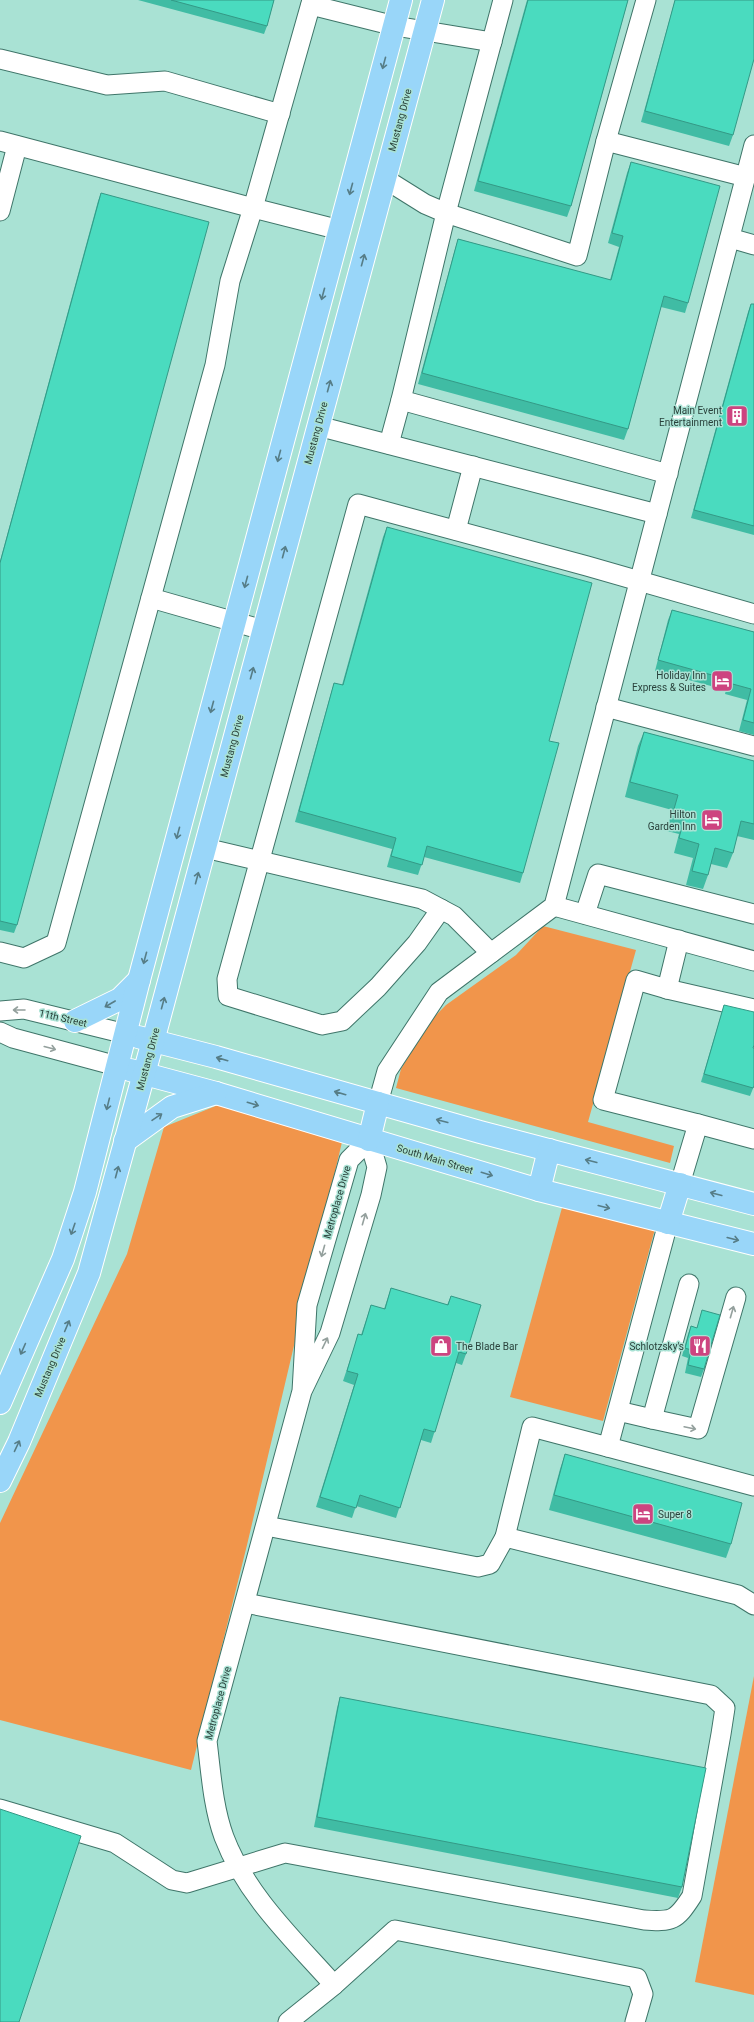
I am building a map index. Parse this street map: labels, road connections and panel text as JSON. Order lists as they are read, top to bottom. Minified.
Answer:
{"streets":{"main road":["Mustang Drive","South Main Street"],"street":["11th Street","Metroplace Drive"]},"crossings":[["Mustang Drive","South Main Street"],["South Main Street","Metroplace Drive"]],"places":{"building":["Main Event Entertainment"],"hotel":["Holiday Inn Express & Suites","Hilton Garden Inn","Super 8"],"shop":["The Blade Bar"],"restaurant":["Schlotzsky's"]}}
